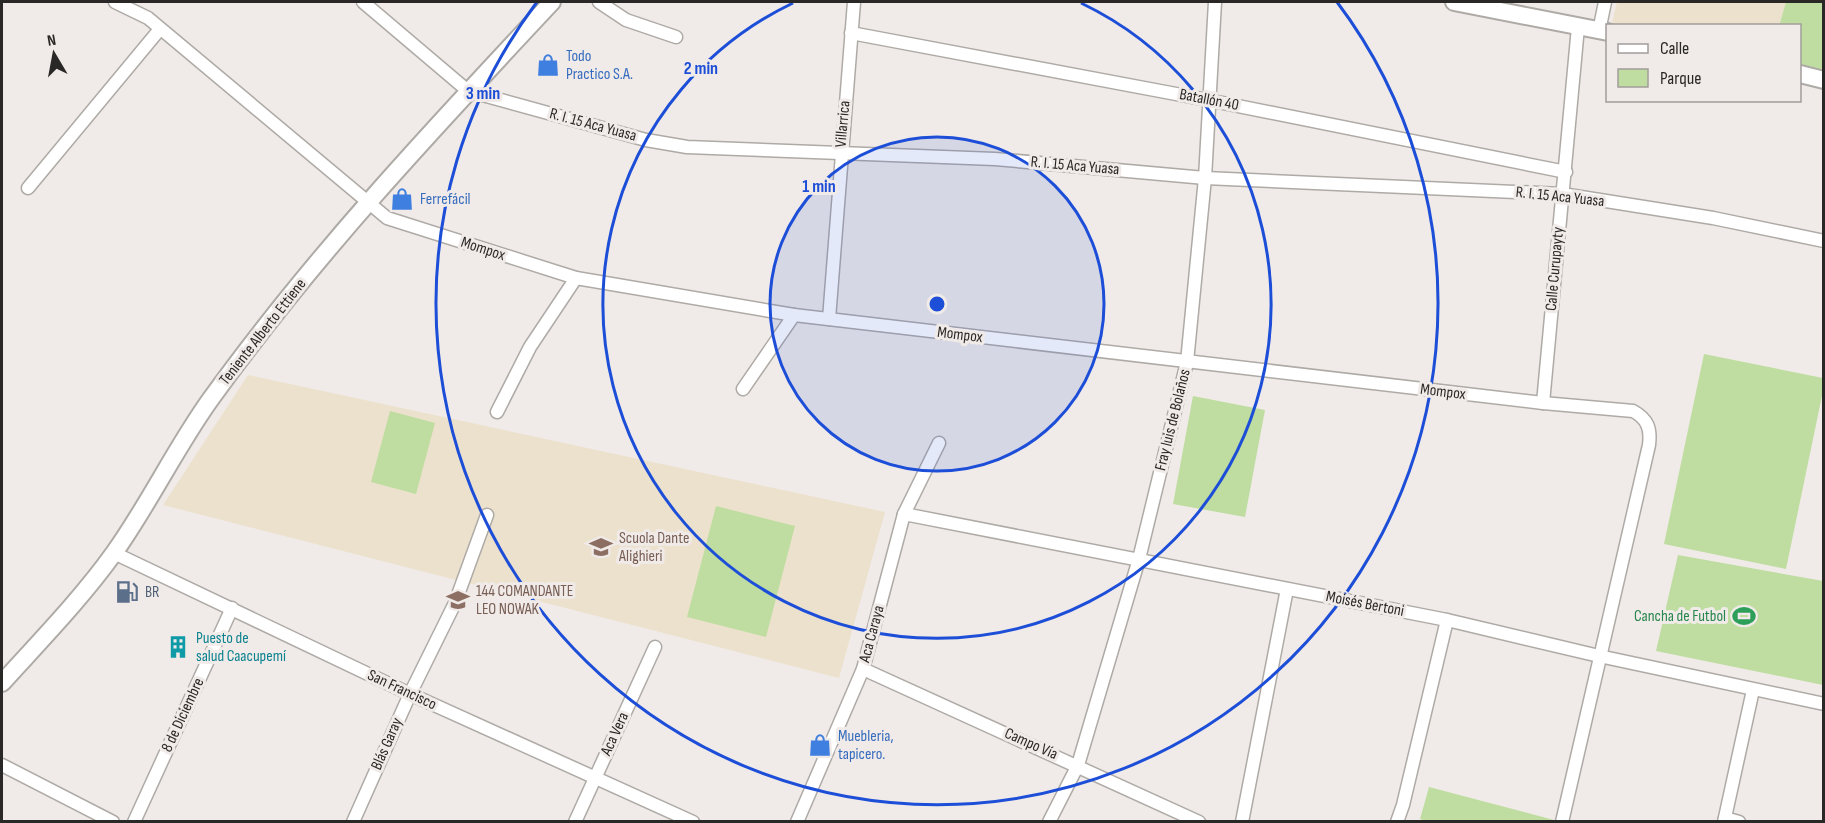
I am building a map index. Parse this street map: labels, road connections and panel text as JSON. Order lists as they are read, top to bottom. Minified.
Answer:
{"streets":{"main road":["Teniente Alberto Ettiene"],"street":["Batallón 40","Villarrica","R. I. 15 Aca Yuasa","Mompox","Calle Curupayty","Fray luis de Bolaños","Moisés Bertoni","Aca Caraya","San Francisco","8 de Diciembre","Aca Vera","Blás Garay","Campo Vía"]},"crossings":[["Batallón 40","Villarrica"],["Batallón 40","Calle Curupayty"],["Batallón 40","Fray luis de Bolaños"],["Villarrica","R. I. 15 Aca Yuasa"],["Villarrica","Mompox"],["R. I. 15 Aca Yuasa","Calle Curupayty"],["R. I. 15 Aca Yuasa","Teniente Alberto Ettiene"],["R. I. 15 Aca Yuasa","Fray luis de Bolaños"],["Mompox","Calle Curupayty"],["Mompox","Teniente Alberto Ettiene"],["Mompox","Fray luis de Bolaños"],["Mompox","Moisés Bertoni"],["Teniente Alberto Ettiene","San Francisco"],["Fray luis de Bolaños","Moisés Bertoni"],["Fray luis de Bolaños","Campo Vía"],["Moisés Bertoni","Aca Caraya"],["Aca Caraya","Campo Vía"],["San Francisco","8 de Diciembre"],["San Francisco","Aca Vera"],["San Francisco","Blás Garay"]],"places":{"shop":["Todo Practico S.A.","Ferrefácil","Muebleria, tapicero."],"school or university":["Scuola Dante Alighieri","144 COMANDANTE LEO NOWAK"],"fuel station":["BR"],"sports":["Cancha de Futbol"],"building":["Puesto de salud Caacupemí"]},"legend":["Calle","Parque"],"north":"top","rings":["2 min","3 min","1 min"]}
